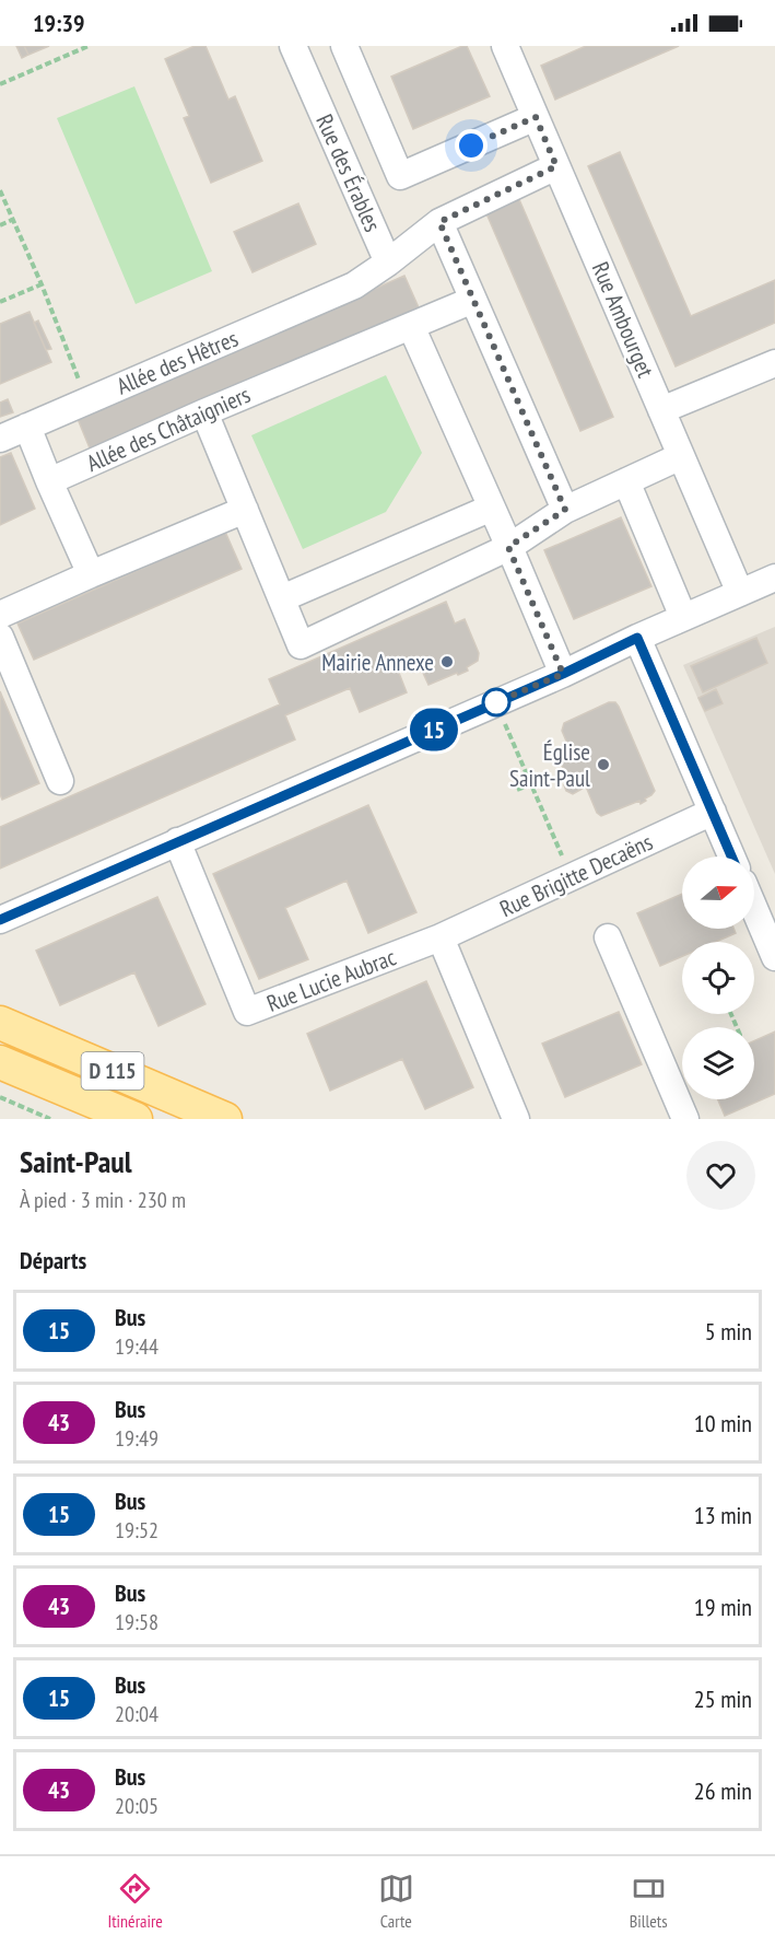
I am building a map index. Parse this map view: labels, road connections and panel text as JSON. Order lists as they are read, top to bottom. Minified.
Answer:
{"streets":{"main road":["D 115"],"street":["Rue des Érables","Rue Ambourget","Allée des Hêtres","Allée des Châtaigniers","Rue Brigitte Decaëns","Rue Lucie Aubrac"]},"crossings":[["Rue des Érables","Allée des Hêtres"],["Rue Brigitte Decaëns","Rue Lucie Aubrac"]],"places":["Mairie Annexe","Église Saint-Paul"],"lines":["bus line 15"],"north":"right","page":{"status":"19:39","on_map":"15","heading":[["Saint-Paul","À pied · 3 min · 230 m"],"Départs"],"list":[{"mark":"15","name":"Bus","note":"19:44","value":"5 min"},{"mark":"43","name":"Bus","note":"19:49","value":"10 min"},{"mark":"15","name":"Bus","note":"19:52","value":"13 min"},{"mark":"43","name":"Bus","note":"19:58","value":"19 min"},{"mark":"15","name":"Bus","note":"20:04","value":"25 min"},{"mark":"43","name":"Bus","note":"20:05","value":"26 min"}],"tabs":["Itinéraire","Carte","Billets"]}}
